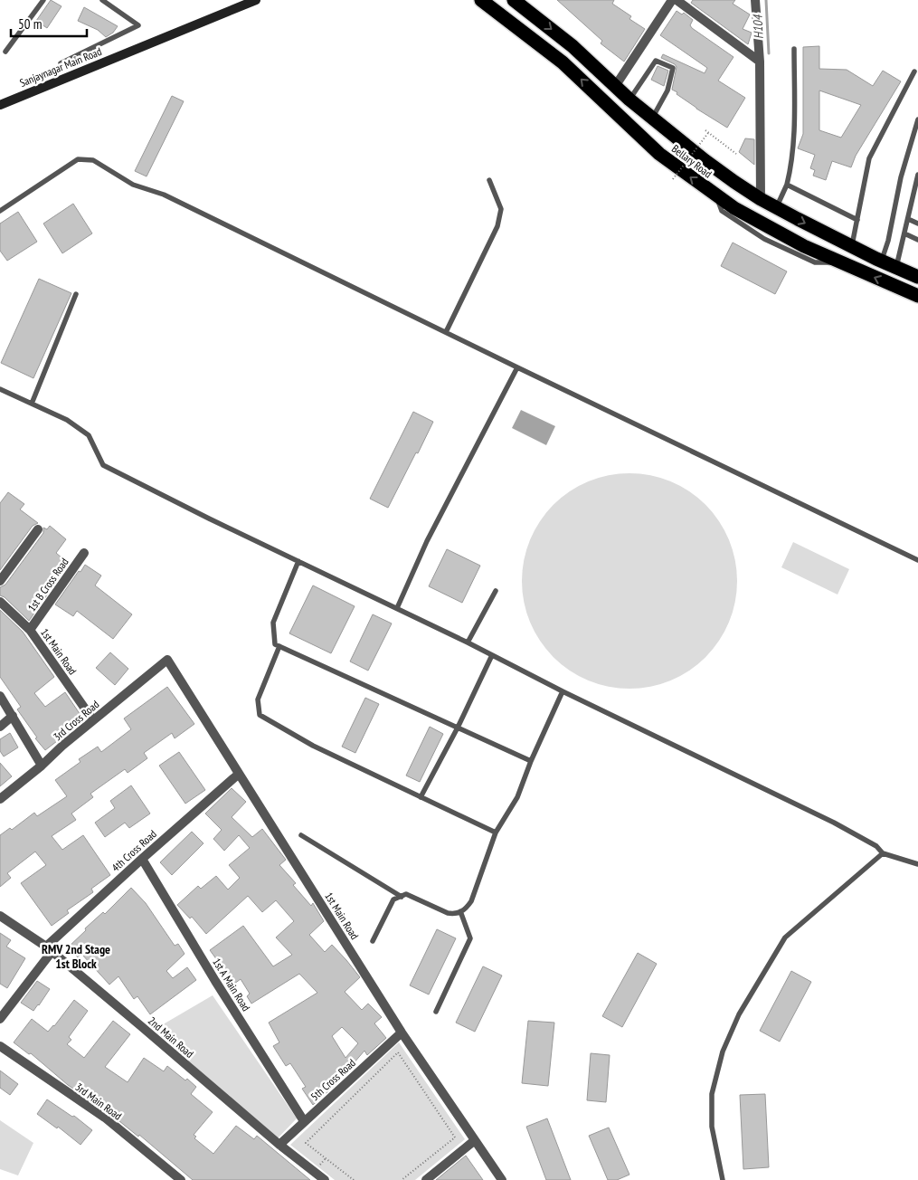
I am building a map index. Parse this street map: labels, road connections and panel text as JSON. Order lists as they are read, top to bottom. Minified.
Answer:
{"streets":{"highway":["Bellary Road"],"street":["Sanjaynagar Main Road","1st B Cross Road","1st Main Road","3rd Cross Road","4th Cross Road","1st A Main Road","2nd Main Road","5th Cross Road","3rd Main Road"]},"crossings":[["1st B Cross Road","1st Main Road"],["1st Main Road","3rd Cross Road"],["1st Main Road","4th Cross Road"],["1st Main Road","5th Cross Road"],["4th Cross Road","1st A Main Road"],["4th Cross Road","2nd Main Road"],["1st A Main Road","5th Cross Road"],["2nd Main Road","5th Cross Road"]],"districts":["RMV 2nd Stage 1st Block"],"water":["H104"],"scale_bar":"50 m"}
